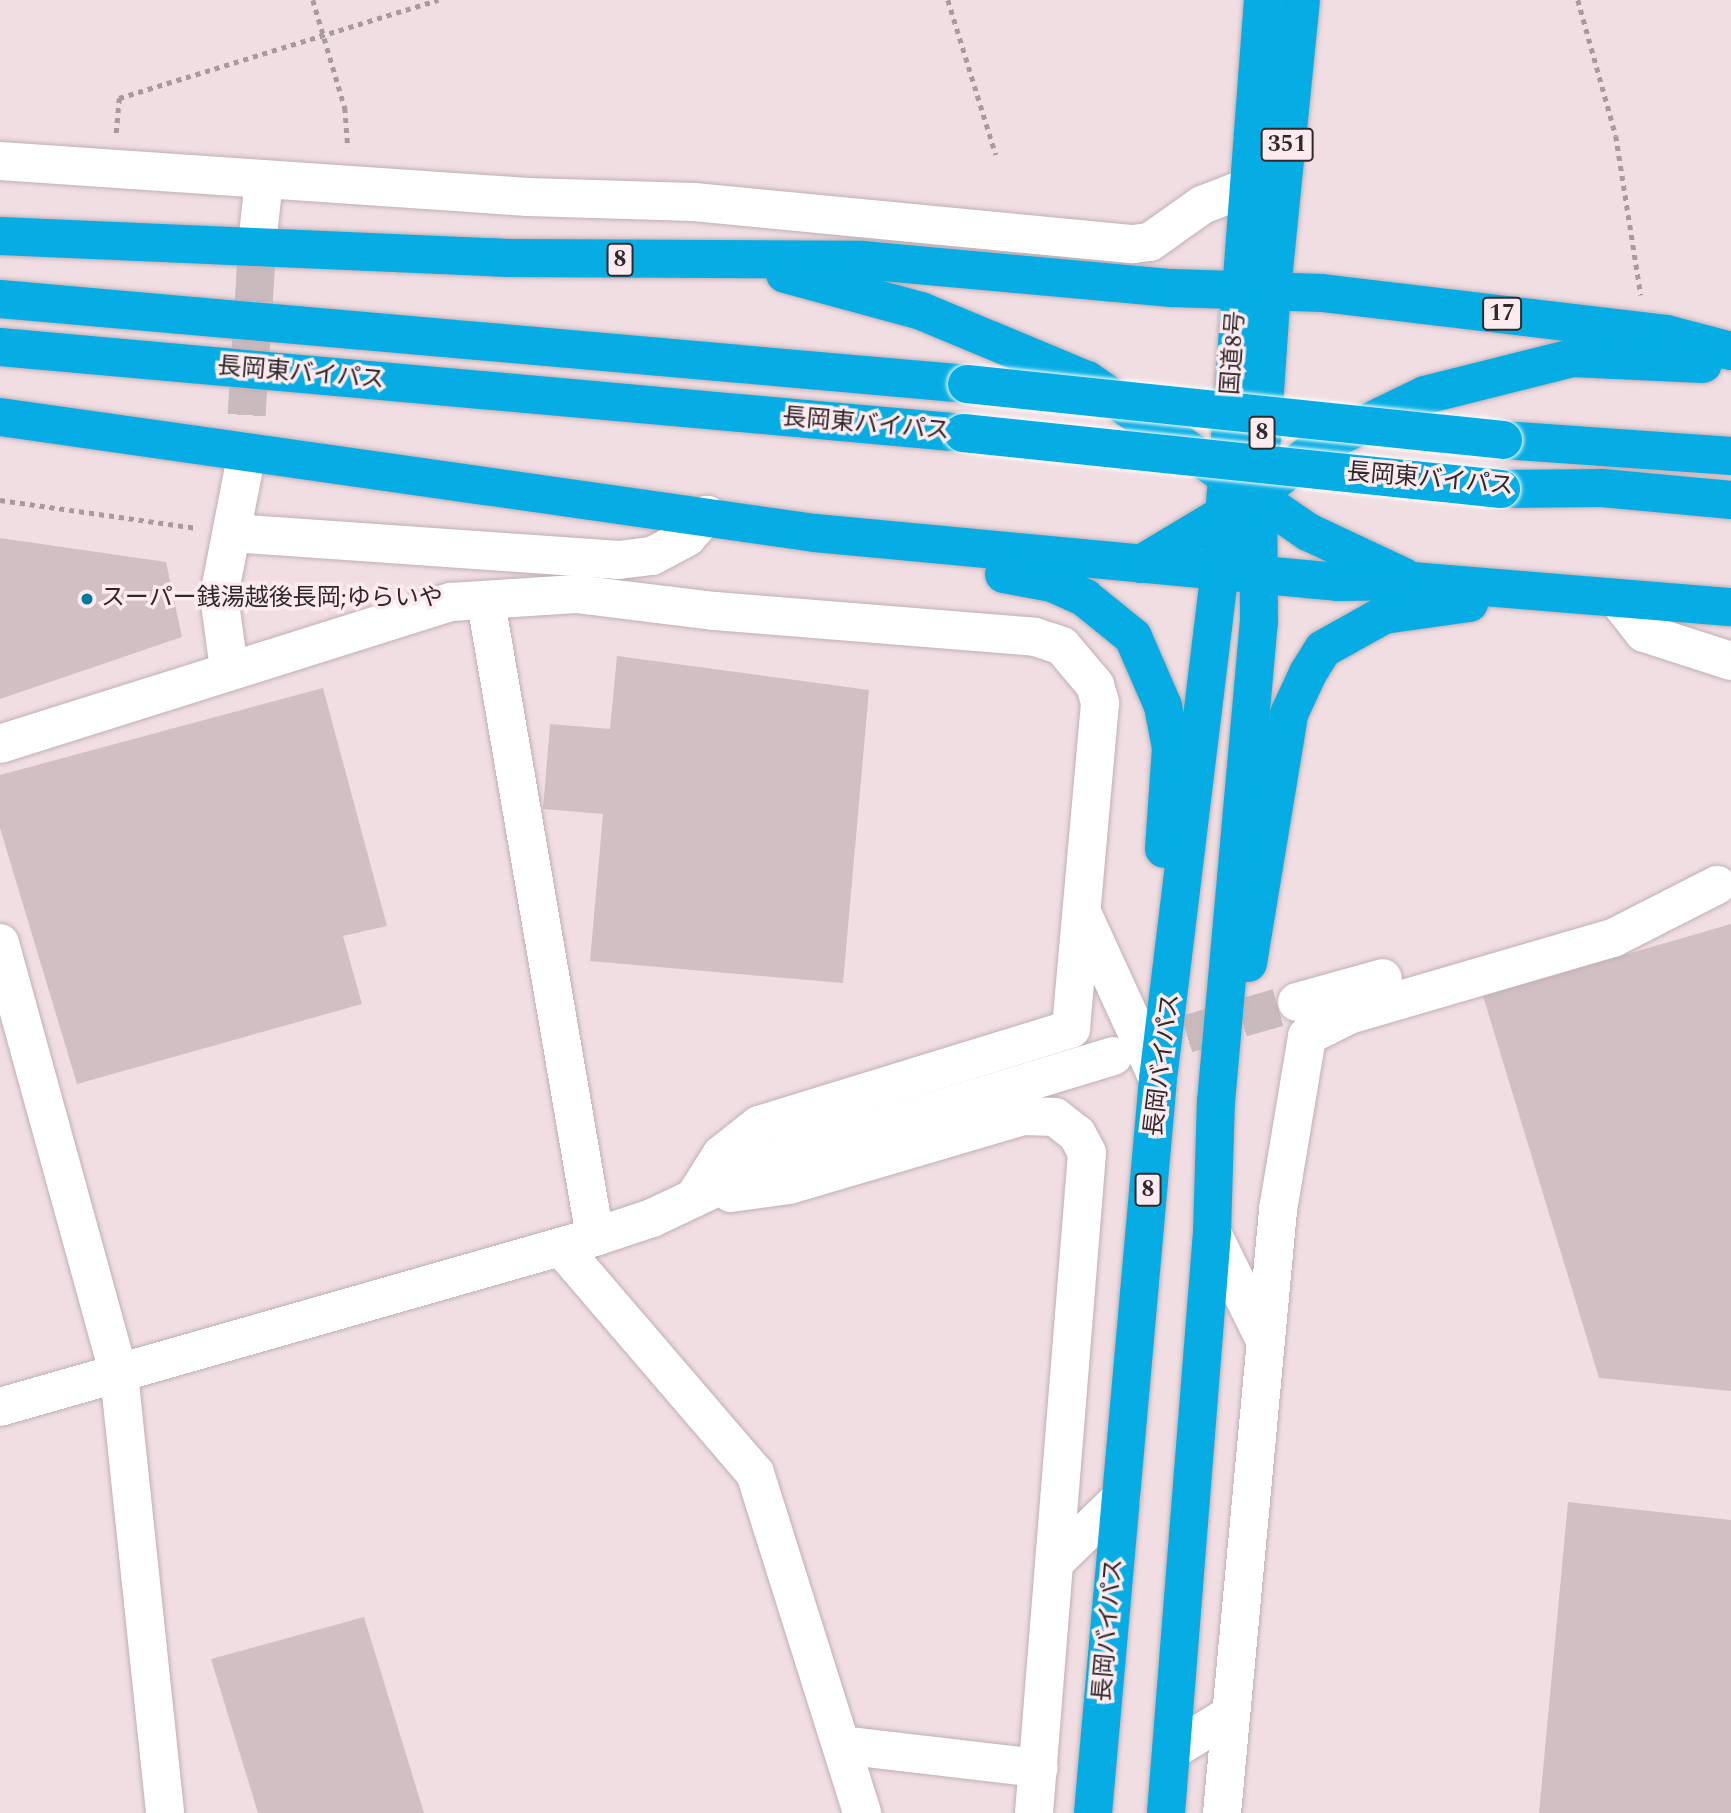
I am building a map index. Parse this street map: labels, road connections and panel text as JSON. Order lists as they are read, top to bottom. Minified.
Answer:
{"streets":{"highway":["351","8","17","国道8号","長岡東バイパス","長岡バイパス"]},"crossings":[["351","8"],["351","17"],["351","国道8号"],["8","17"],["8","国道8号"],["17","国道8号"],["国道8号","長岡東バイパス"],["国道8号","長岡バイパス"]],"places":["スーパー銭湯越後長岡;ゆらいや"]}
